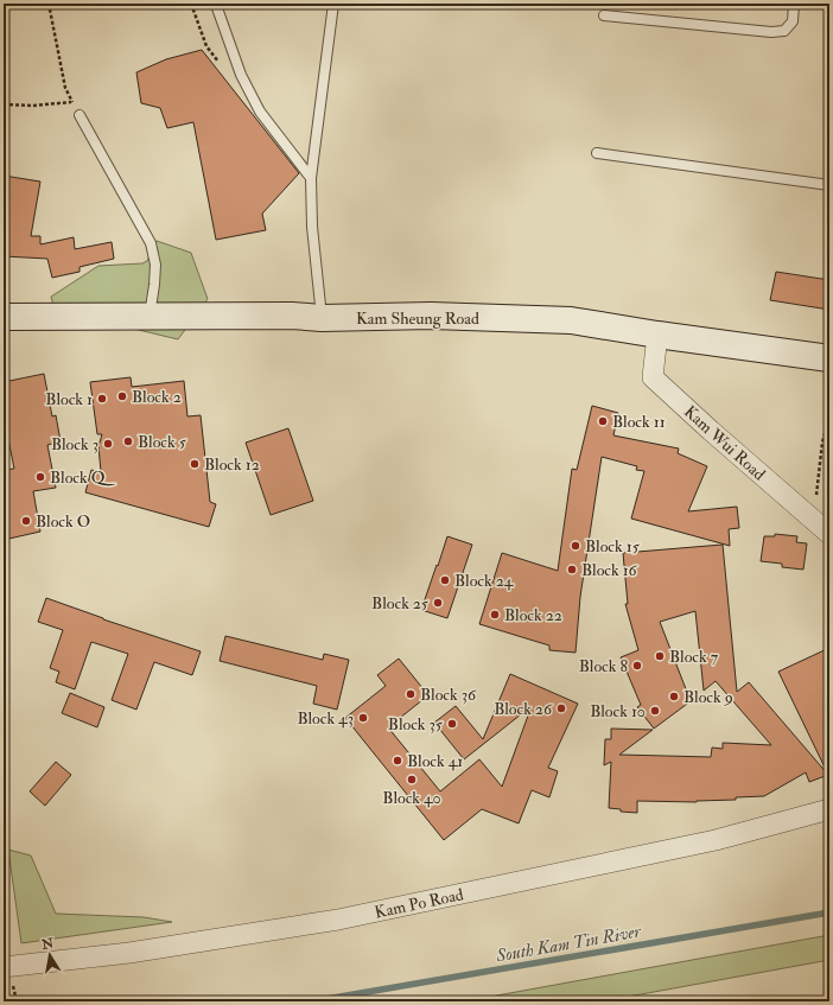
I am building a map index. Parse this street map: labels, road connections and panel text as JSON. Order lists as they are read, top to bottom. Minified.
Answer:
{"streets":{"main road":["Kam Sheung Road"],"street":["Kam Wui Road","Kam Po Road"]},"crossings":[["Kam Sheung Road","Kam Wui Road"]],"water":["South Kam Tin River"],"places":["Block 2","Block 1","Block 11","Block 5","Block 3","Block 12","Block Q","Block O","Block 15","Block 16","Block 24","Block 25","Block 22","Block 7","Block 8","Block 36","Block 9","Block 26","Block 10","Block 43","Block 35","Block 41","Block 40"],"north":"top"}
